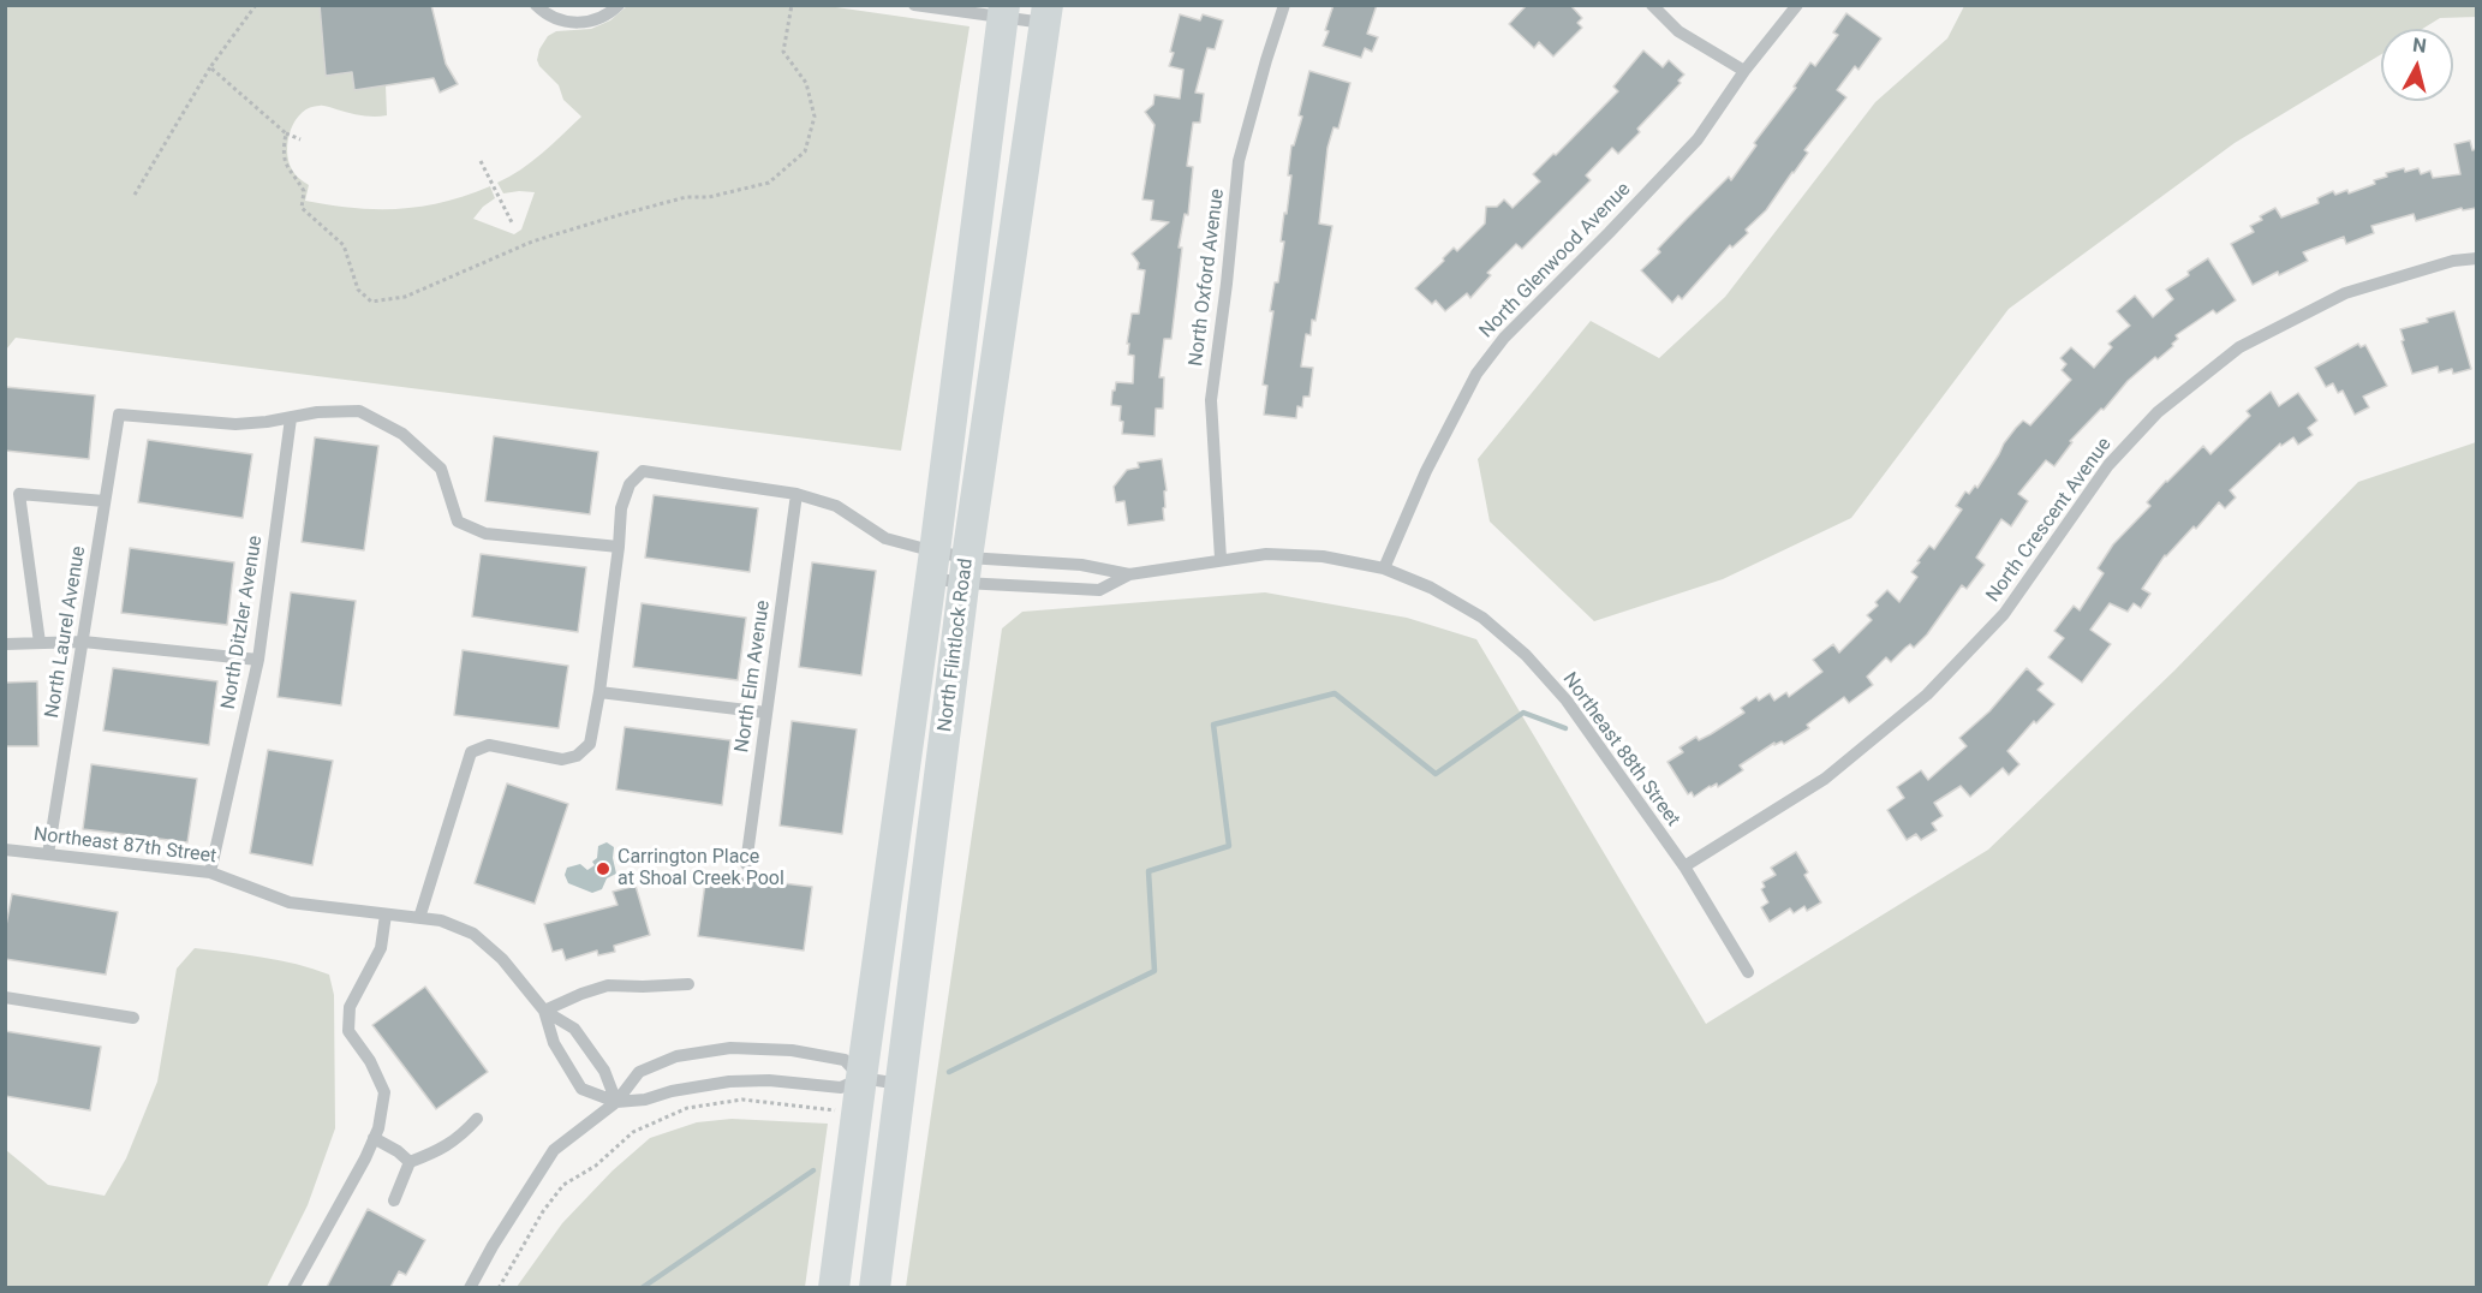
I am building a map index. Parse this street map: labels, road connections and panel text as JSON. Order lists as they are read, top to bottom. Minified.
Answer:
{"streets":{"main road":["North Flintlock Road"],"street":["North Glenwood Avenue","North Oxford Avenue","North Crescent Avenue","North Ditzler Avenue","North Laurel Avenue","North Elm Avenue","Northeast 88th Street","Northeast 87th Street"]},"crossings":[["North Glenwood Avenue","Northeast 88th Street"],["North Oxford Avenue","Northeast 88th Street"],["North Crescent Avenue","Northeast 88th Street"],["North Ditzler Avenue","North Laurel Avenue"],["North Ditzler Avenue","Northeast 87th Street"],["North Laurel Avenue","Northeast 87th Street"],["North Flintlock Road","Northeast 88th Street"],["North Elm Avenue","Northeast 88th Street"]],"places":["Carrington Place at Shoal Creek Pool"],"north":"top"}
